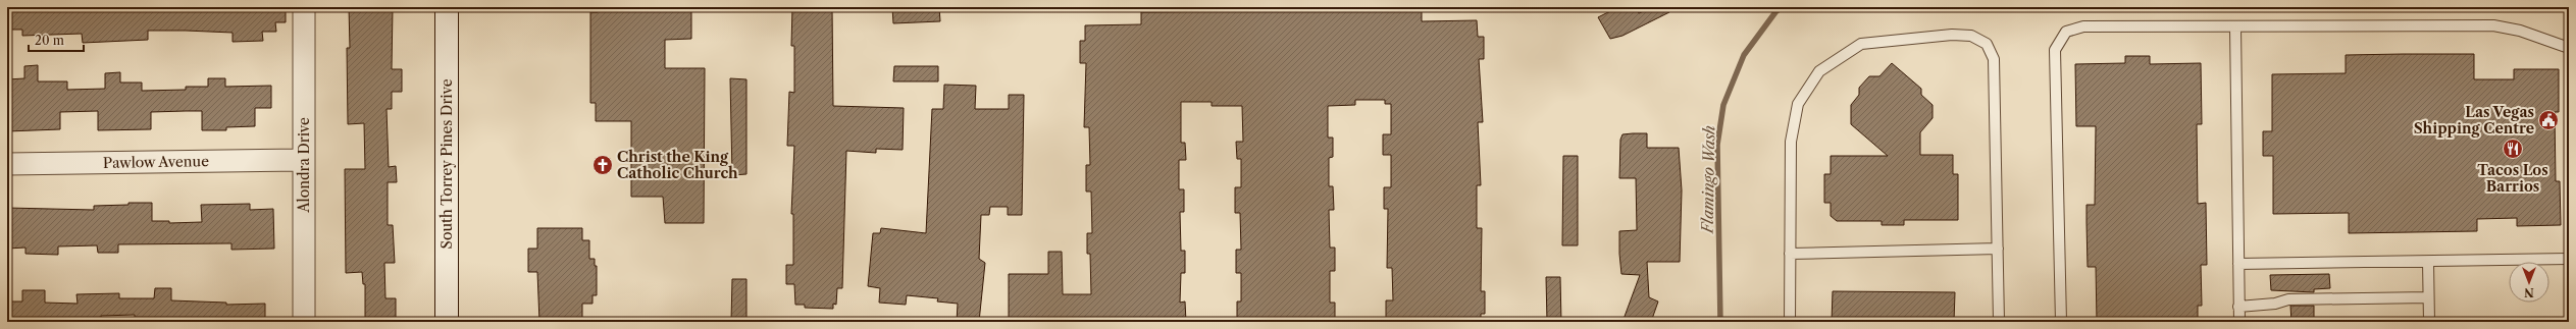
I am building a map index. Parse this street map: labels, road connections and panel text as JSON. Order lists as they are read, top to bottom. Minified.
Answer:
{"streets":{"main road":["South Torrey Pines Drive"],"street":["Pawlow Avenue","Alondra Drive"]},"crossings":[["Pawlow Avenue","Alondra Drive"]],"water":["Flamingo Wash"],"places":{"public building":["Las Vegas Shipping Centre"],"restaurant":["Tacos Los Barrios"],"church":["Christ the King Catholic Church"]},"scale_bar":"20 m","north":"bottom"}
